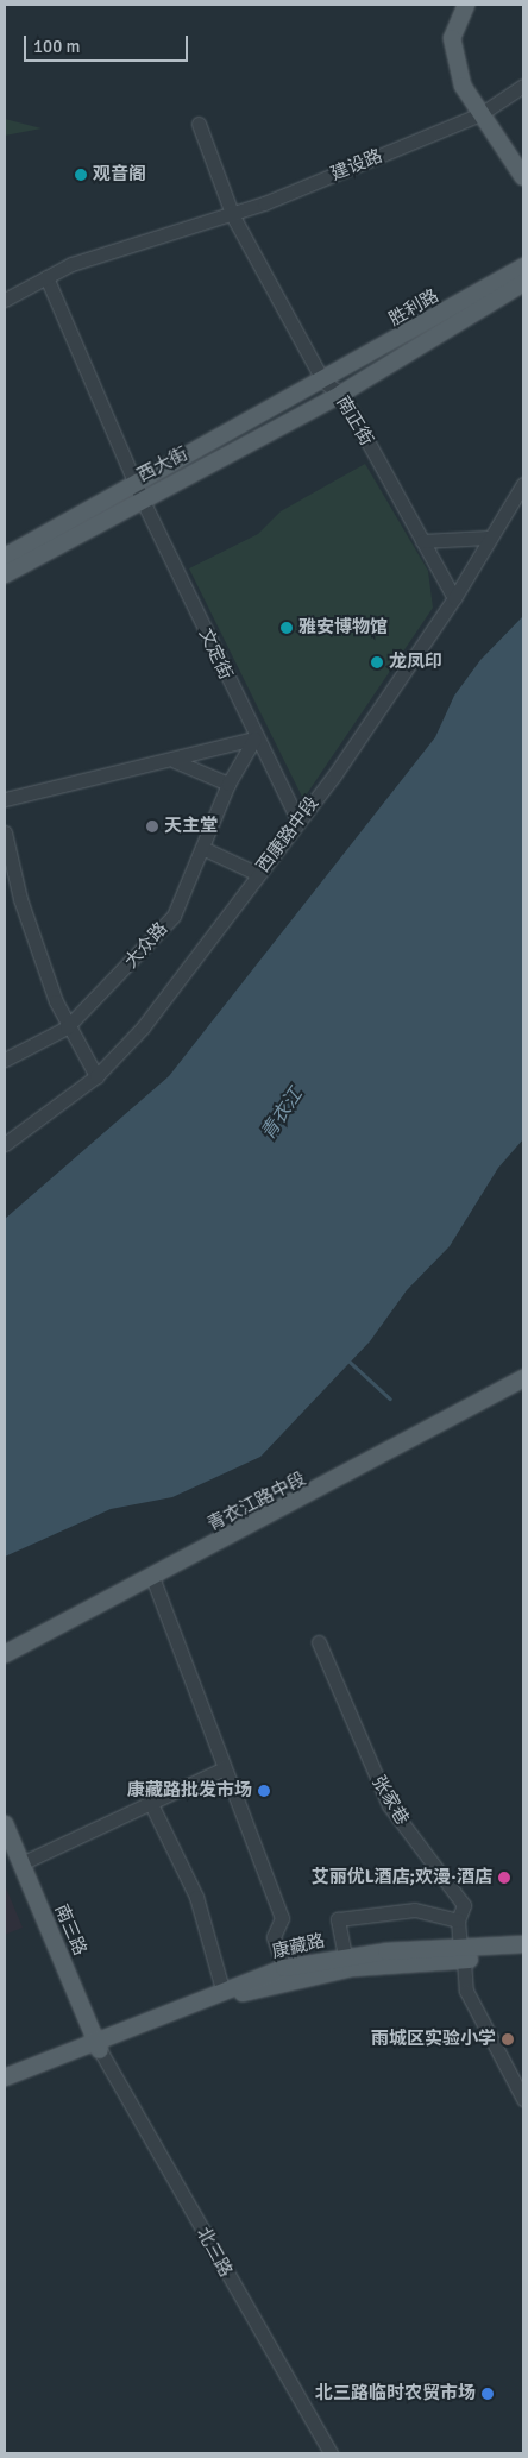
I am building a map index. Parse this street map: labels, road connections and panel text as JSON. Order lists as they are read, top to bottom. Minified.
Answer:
{"streets":{"main road":["胜利路","西大街","青衣江路中段","南三路","康藏路"],"street":["建设路","南正街","文定街","西康路中段","大众路","张家巷","北三路"]},"crossings":[["建设路","南正街"],["建设路","文定街"],["胜利路","南正街"],["胜利路","西大街"],["南正街","西大街"],["南正街","西康路中段"],["西大街","文定街"],["文定街","西康路中段"],["文定街","大众路"],["张家巷","康藏路"],["南三路","康藏路"],["南三路","北三路"],["康藏路","北三路"]],"water":["青衣江"],"places":["观音阁","雅安博物馆","龙凤印","天主堂","康藏路批发市场","艾丽优L酒店;欢漫·酒店","雨城区实验小学","北三路临时农贸市场"],"scale_bar":"100 m"}
